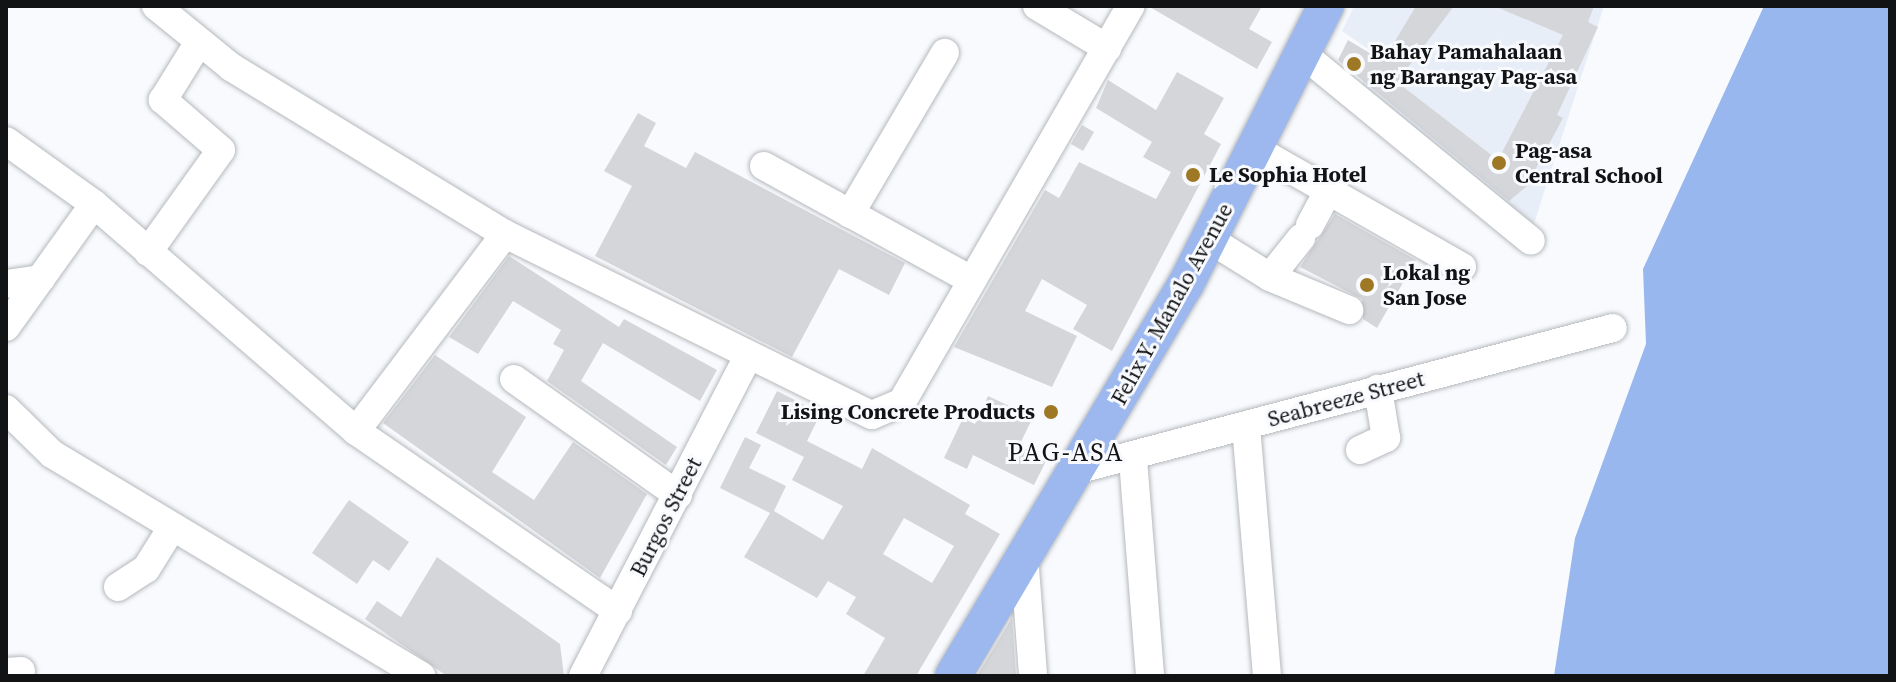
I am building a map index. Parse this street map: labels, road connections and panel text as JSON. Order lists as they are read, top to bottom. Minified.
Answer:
{"streets":{"main road":["Felix Y. Manalo Avenue"],"street":["Seabreeze Street","Burgos Street"]},"crossings":[["Felix Y. Manalo Avenue","Seabreeze Street"]],"districts":["PAG-ASA"],"places":["Bahay Pamahalaan ng Barangay Pag-asa","Pag-asa Central School","Le Sophia Hotel","Lokal ng San Jose","Lising Concrete Products"]}
